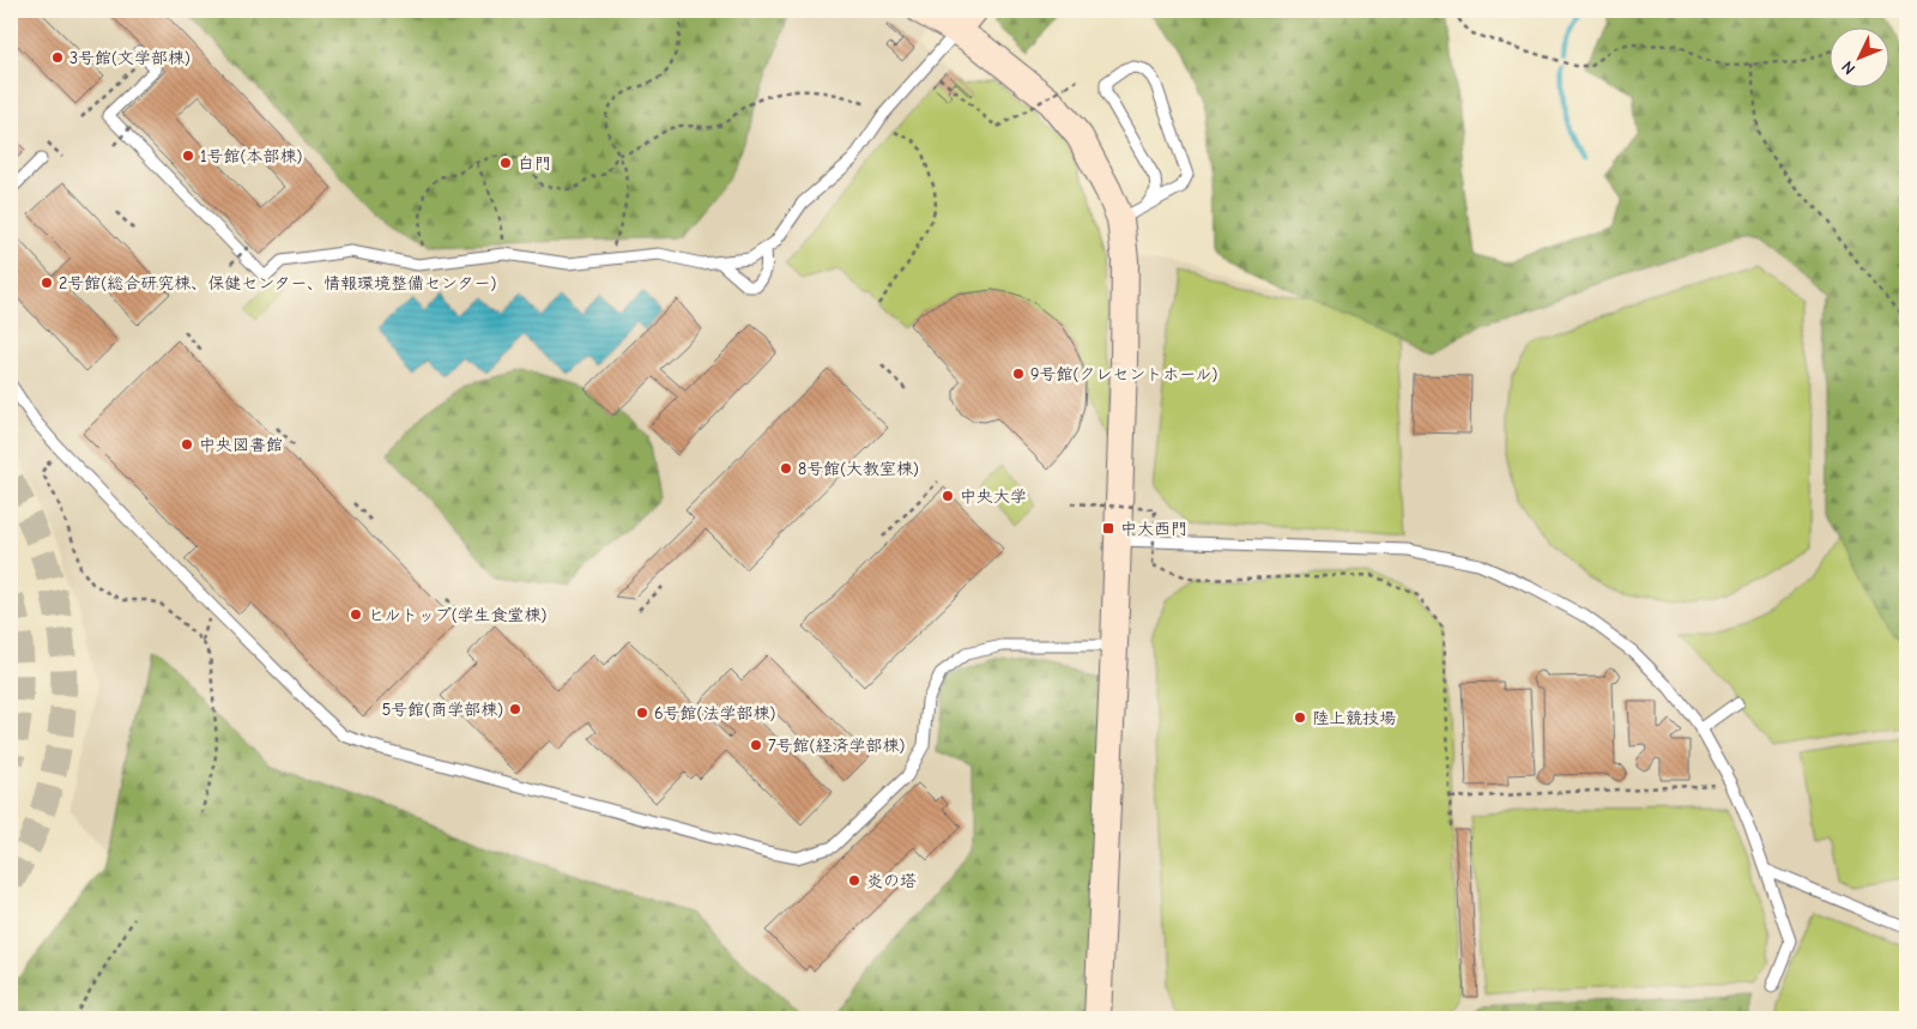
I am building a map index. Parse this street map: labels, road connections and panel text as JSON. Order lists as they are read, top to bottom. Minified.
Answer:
{"places":{"other":["3号館(文学部棟)","1号館(本部棟)","白門","2号館(総合研究棟、保健センター、情報環境整備センター)","9号館(クレセントホール)","中央図書館","8号館(大教室棟)","中央大学","ヒルトップ(学生食堂棟)","5号館(商学部棟)","6号館(法学部棟)","陸上競技場","7号館(経済学部棟)","炎の塔"],"transit":["中大西門"]},"north":"bottom left"}
